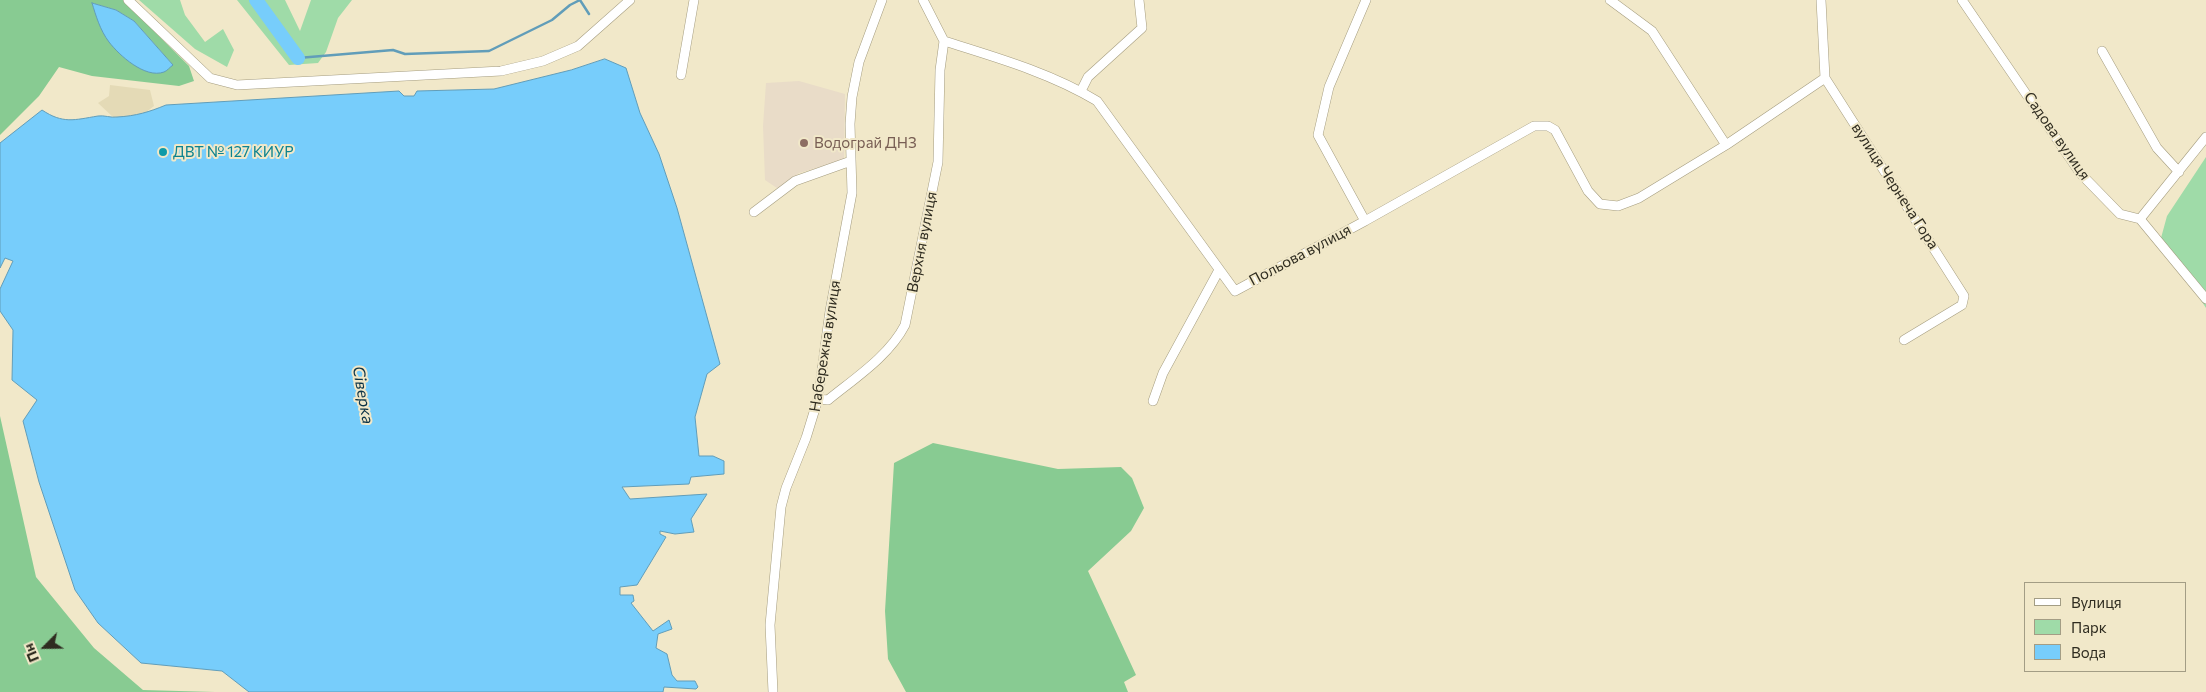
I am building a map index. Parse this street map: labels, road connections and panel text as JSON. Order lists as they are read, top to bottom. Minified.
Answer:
{"streets":{"street":["Садова вулиця","вулиця Чернеча Гора","Верхня вулиця","Польова вулиця","Набережна вулиця"]},"crossings":[["Верхня вулиця","Набережна вулиця"]],"water":["Сіверка"],"places":["Водограй ДНЗ","ДВТ № 127 КИУР"],"legend":["Вулиця","Парк","Вода"],"north":"bottom left"}
